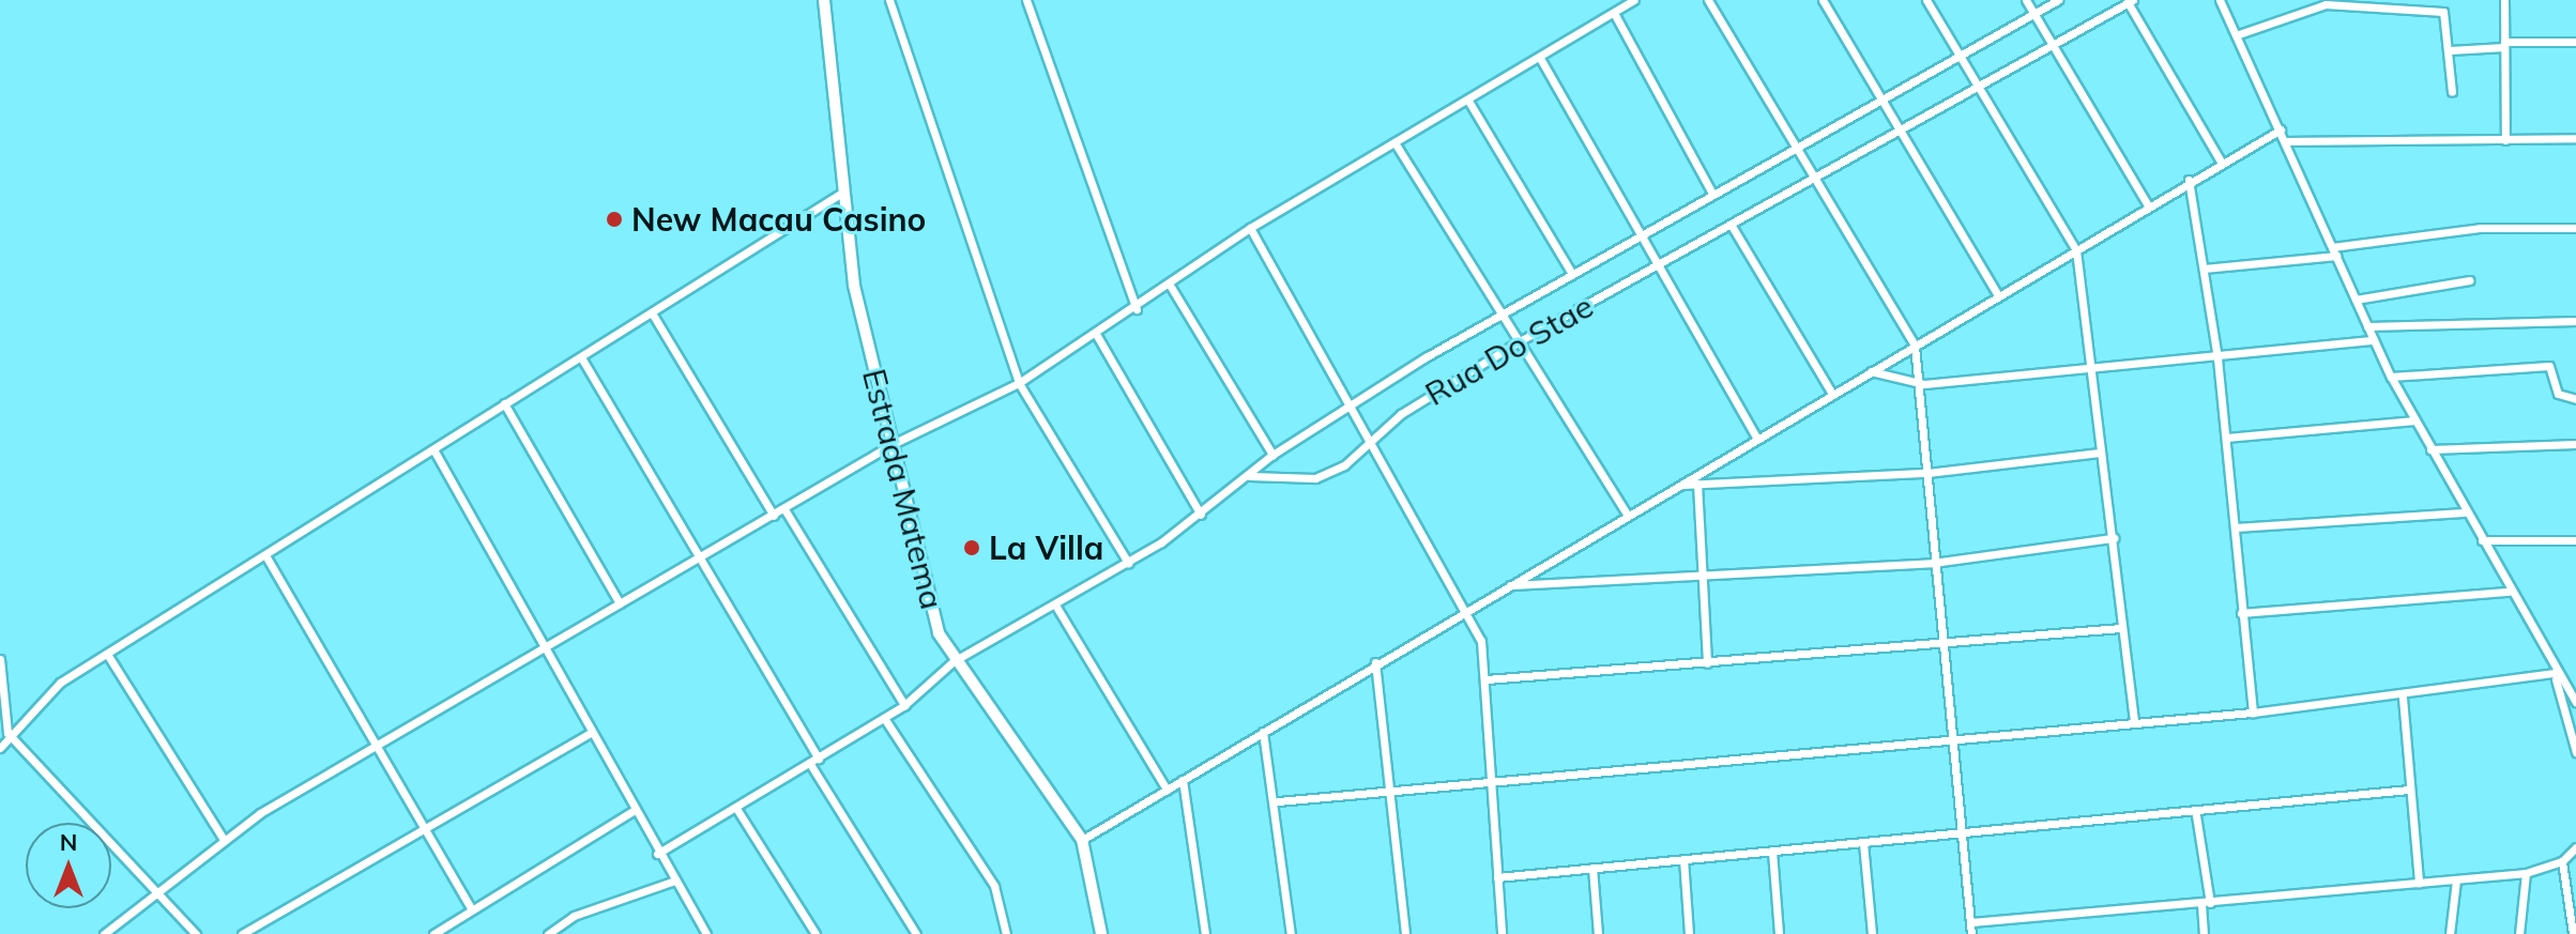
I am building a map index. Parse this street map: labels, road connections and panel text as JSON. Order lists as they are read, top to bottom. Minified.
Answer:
{"streets":{"street":["Rua Do Stae","Estrada Matema"]},"places":["New Macau Casino","La Villa"],"north":"top"}
